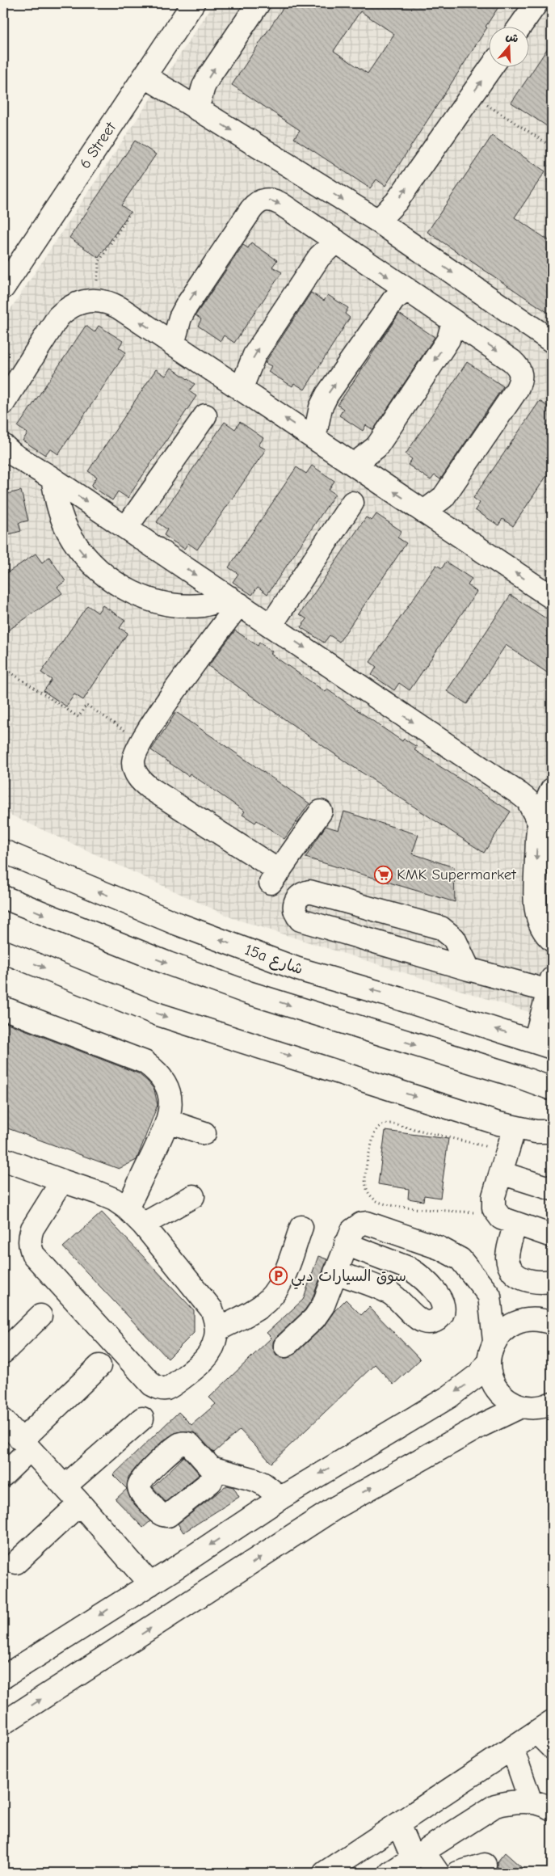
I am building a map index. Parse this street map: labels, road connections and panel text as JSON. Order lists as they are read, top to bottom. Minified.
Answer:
{"streets":{"street":["6 Street","15a شارع"]},"places":{"supermarket":["KMK Supermarket"],"parking":["سوق السيارات دبي"]},"north":"top"}
